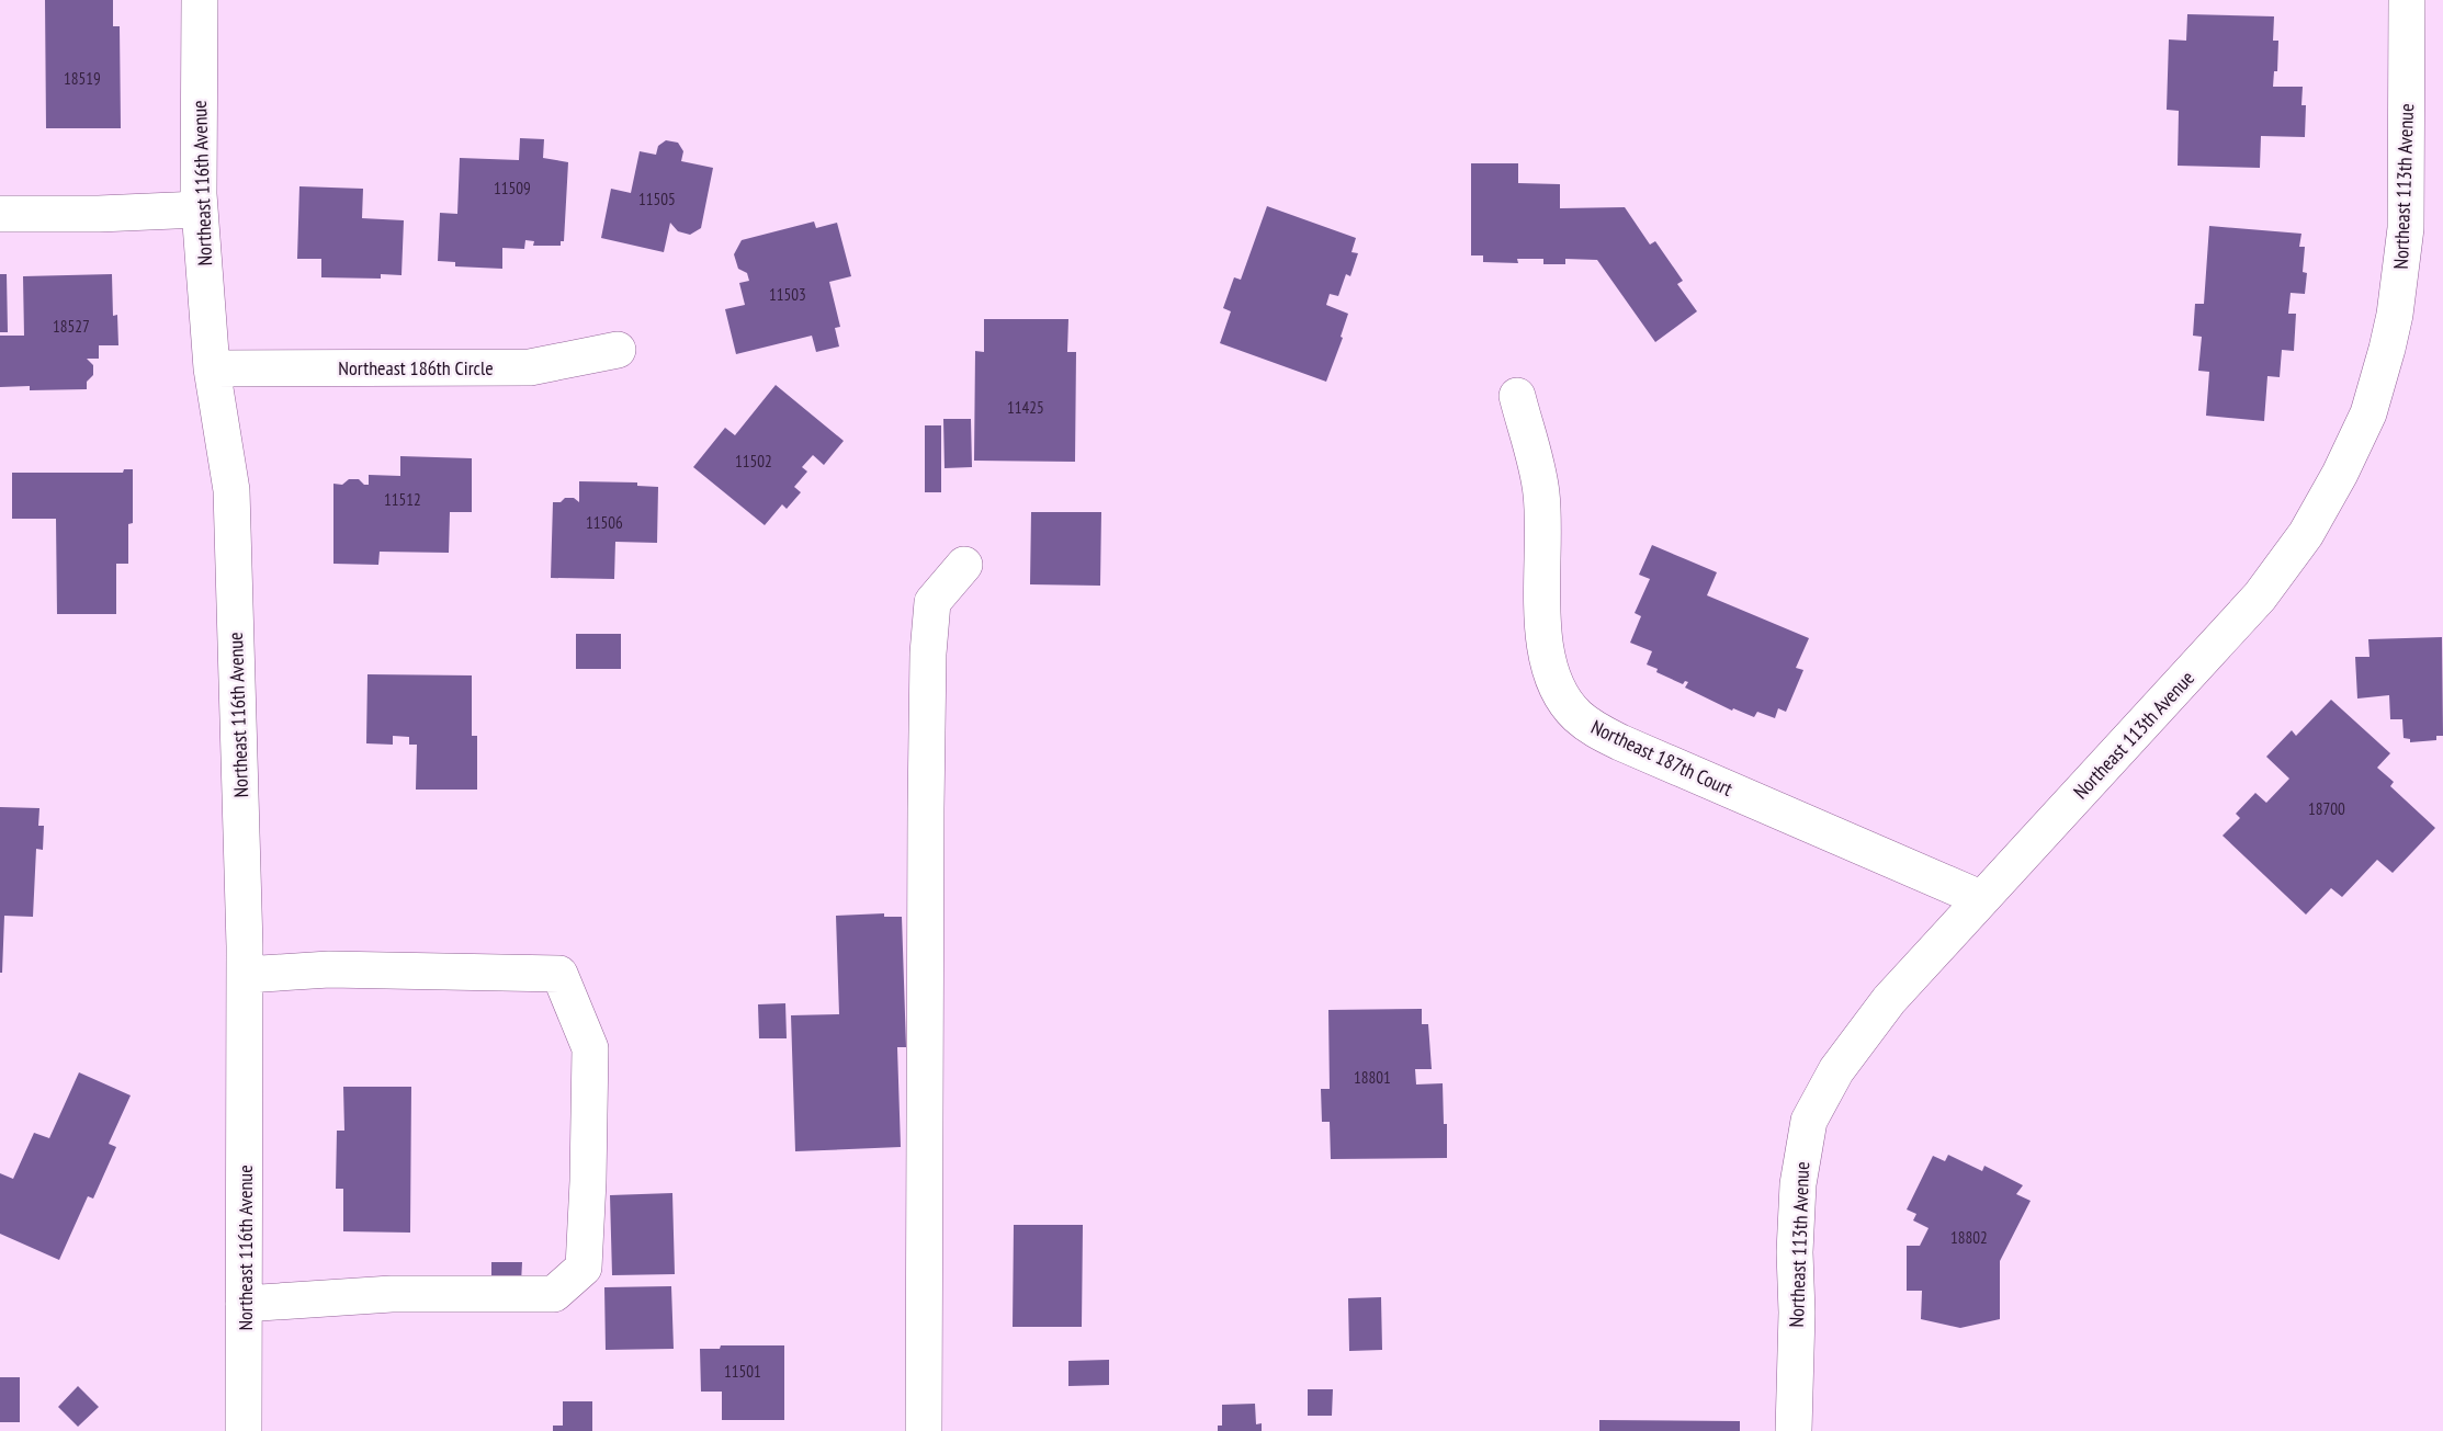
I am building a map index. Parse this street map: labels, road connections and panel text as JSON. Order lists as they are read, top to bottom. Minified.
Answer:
{"streets":{"street":["Northeast 116th Avenue","Northeast 113th Avenue","Northeast 186th Circle","Northeast 187th Court"]},"crossings":[["Northeast 116th Avenue","Northeast 186th Circle"],["Northeast 113th Avenue","Northeast 187th Court"]],"house_numbers":["18519","11509","11505","11503","18527","11425","11502","11512","11506","18700","18801","18802","11501"]}
